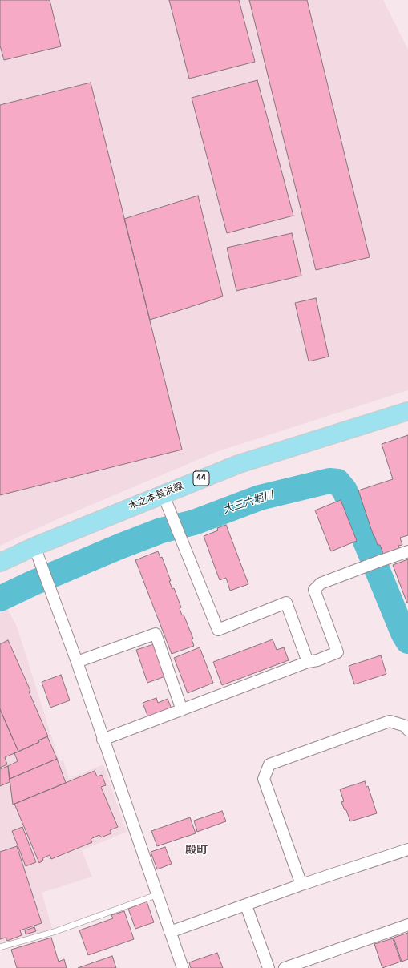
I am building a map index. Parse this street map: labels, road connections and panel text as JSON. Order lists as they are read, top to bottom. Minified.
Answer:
{"streets":{"main road":["44","木之本長浜線"]},"districts":["殿町"],"water":["大三六堀川"]}
